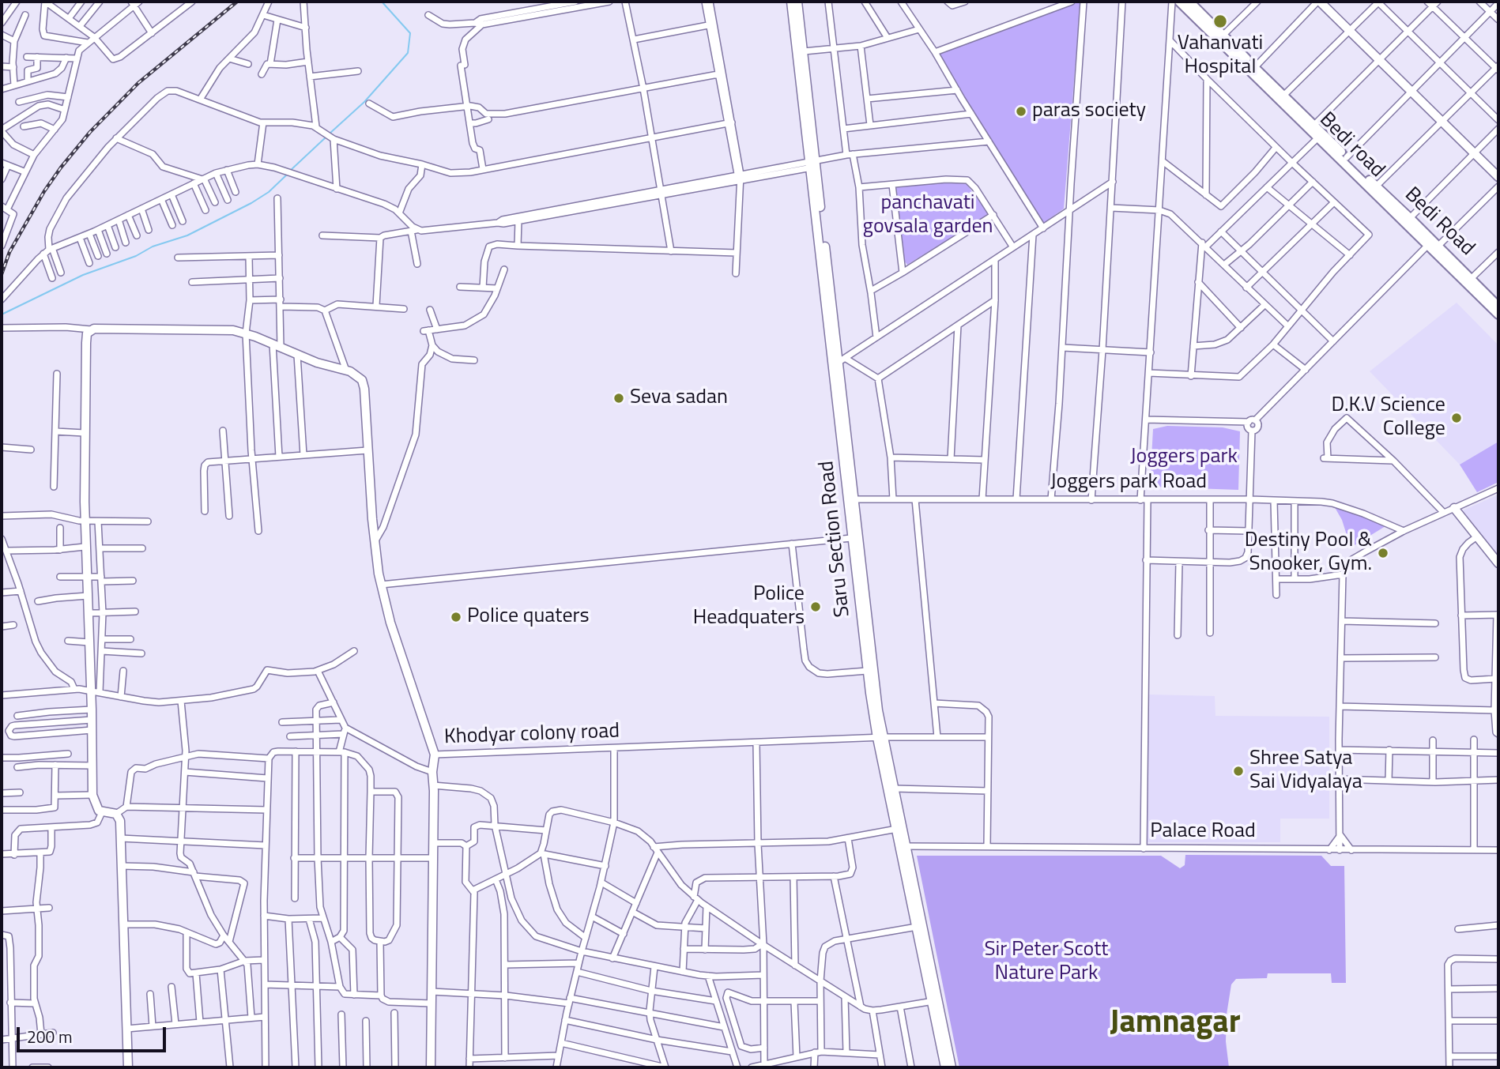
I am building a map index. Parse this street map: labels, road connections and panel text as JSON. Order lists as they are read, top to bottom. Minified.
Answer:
{"streets":{"main road":["Bedi road","Bedi Road"],"street":["Joggers park Road","Saru Section Road","Khodyar colony road","Palace Road"]},"crossings":[["Bedi road","Bedi Road"],["Joggers park Road","Saru Section Road"],["Saru Section Road","Khodyar colony road"],["Saru Section Road","Palace Road"]],"districts":["Jamnagar"],"parks":["panchavati govsala garden","Joggers park","Sir Peter Scott Nature Park"],"places":["Vahanvati Hospital","paras society","Seva sadan","D.K.V Science College","Destiny Pool & Snooker, Gym.","Police Headquaters","Police quaters","Shree Satya Sai Vidyalaya"],"scale_bar":"200 m"}
